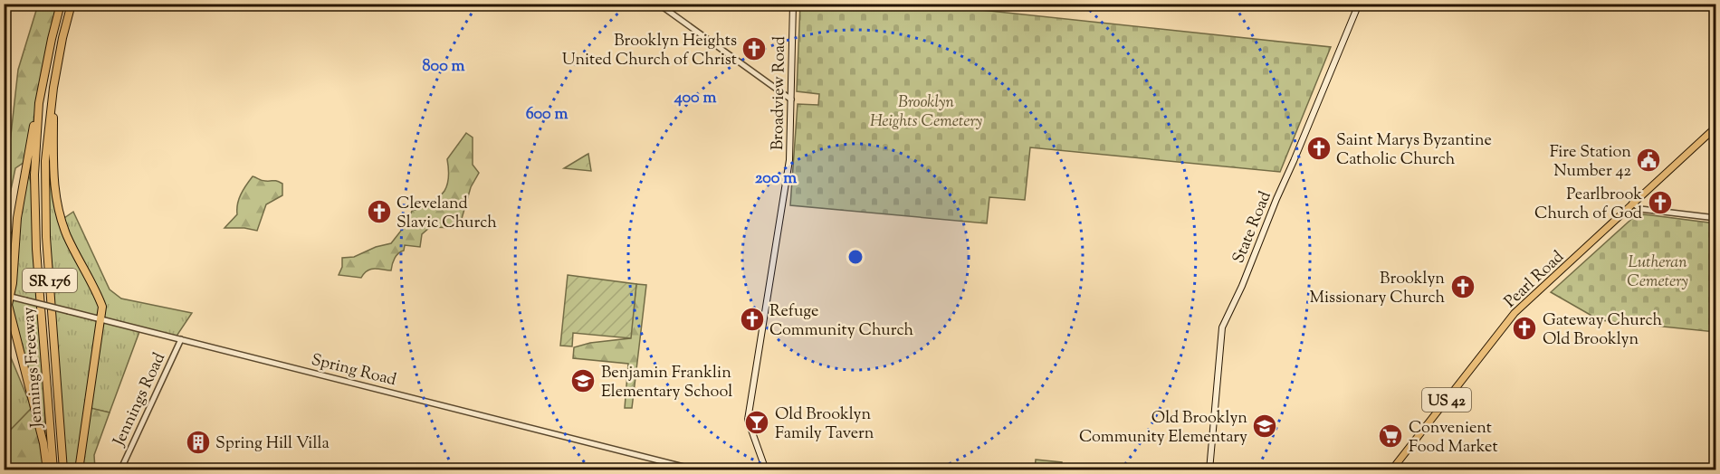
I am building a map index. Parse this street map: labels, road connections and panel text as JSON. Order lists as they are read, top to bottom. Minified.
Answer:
{"streets":{"highway":["SR 176","Jennings Freeway"],"main road":["Broadview Road","State Road","Pearl Road","US 42"],"street":["Spring Road","Jennings Road"]},"crossings":[["Spring Road","Jennings Road"]],"parks":["Brooklyn Heights Cemetery","Lutheran Cemetery"],"places":{"church":["Brooklyn Heights United Church of Christ","Saint Marys Byzantine Catholic Church","Pearlbrook Church of God","Cleveland Slavic Church","Brooklyn Missionary Church","Refuge Community Church","Gateway Church Old Brooklyn"],"public building":["Fire Station Number 42"],"school or university":["Benjamin Franklin Elementary School","Old Brooklyn Community Elementary"],"bar":["Old Brooklyn Family Tavern"],"supermarket":["Convenient Food Market"],"building":["Spring Hill Villa"]},"rings":["800 m","400 m","600 m","200 m"]}
